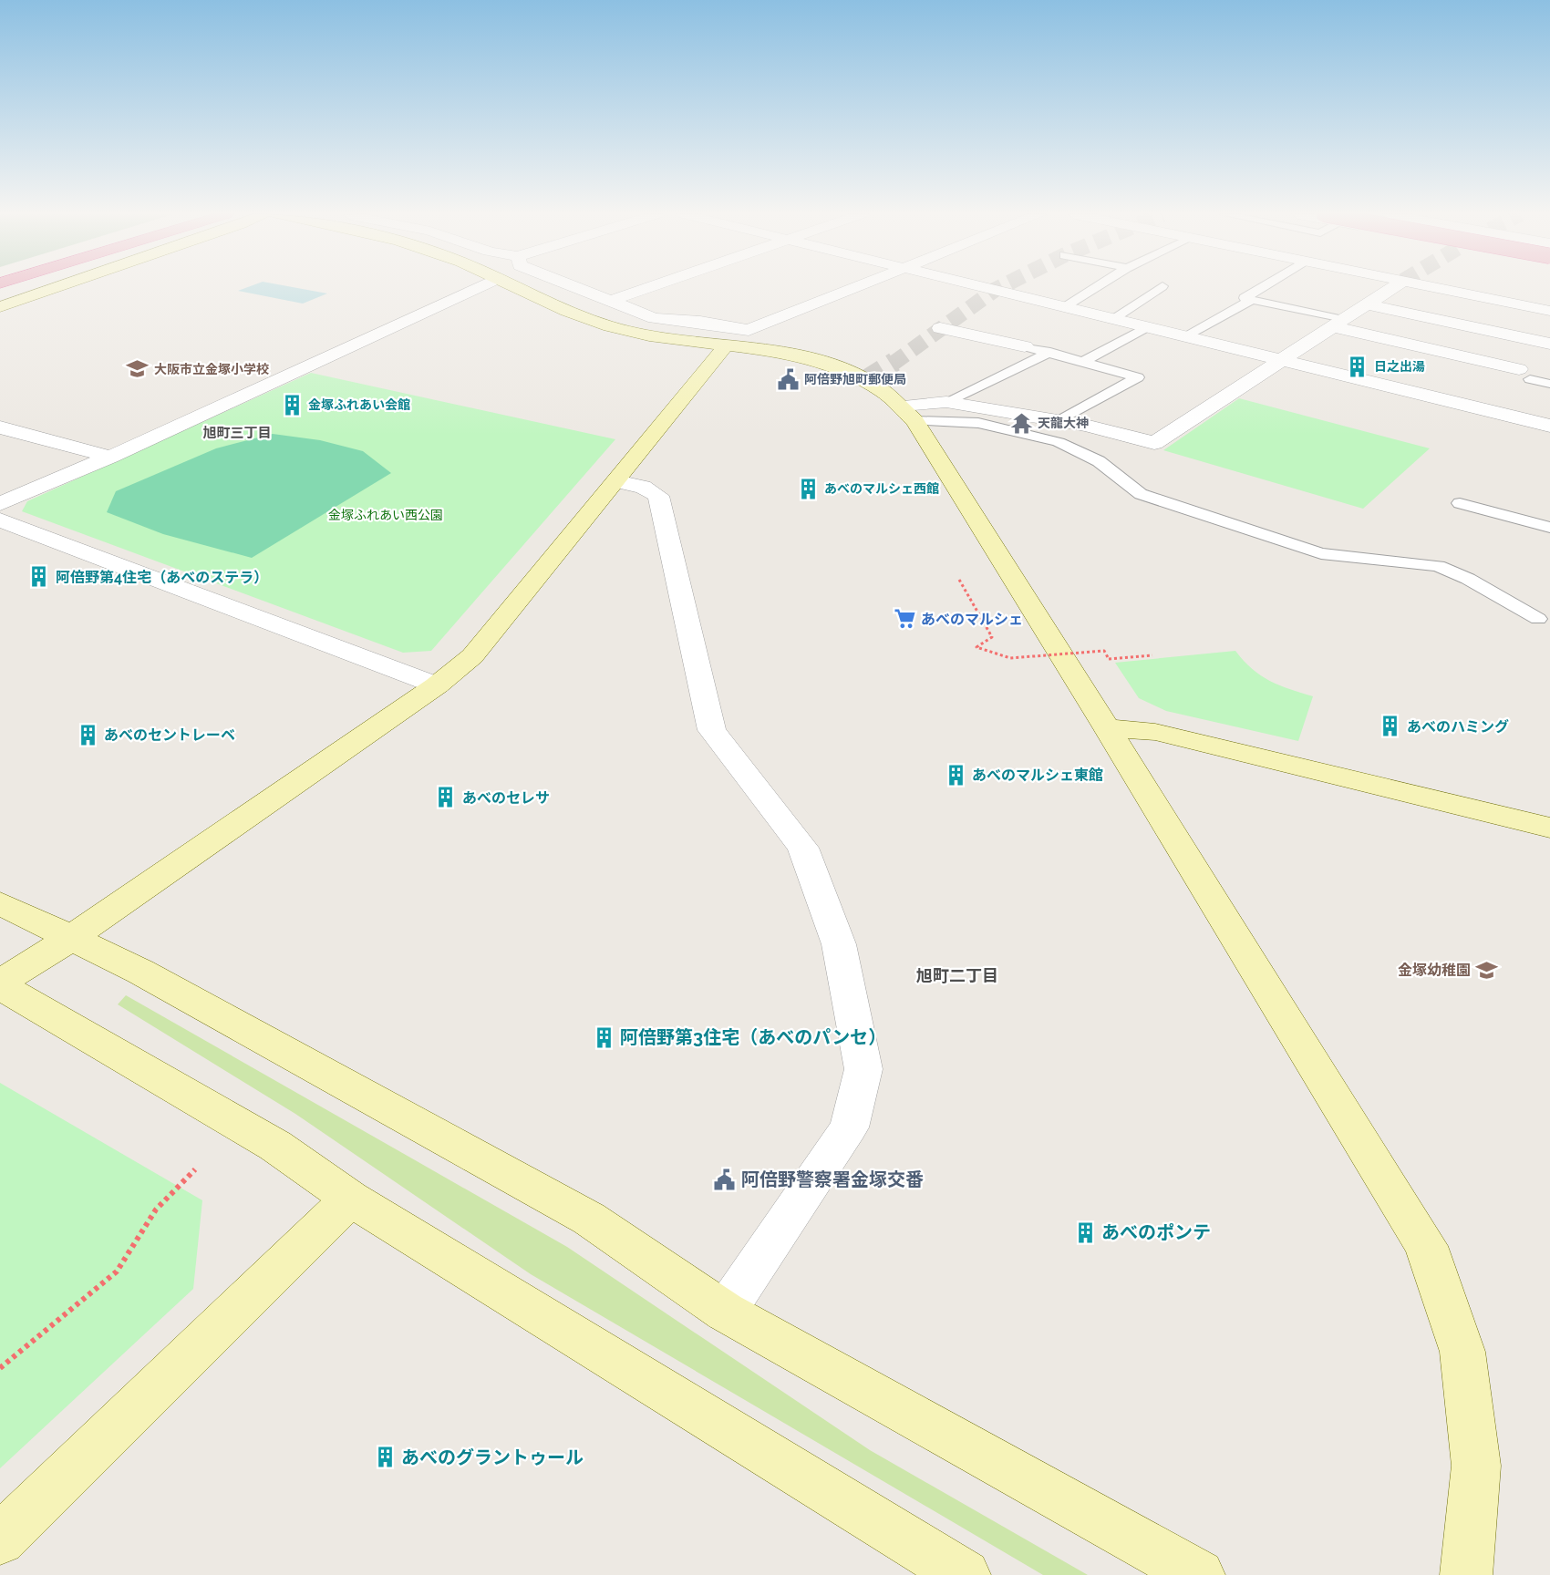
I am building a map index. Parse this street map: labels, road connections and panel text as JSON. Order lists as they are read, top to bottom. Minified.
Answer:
{"districts":["旭町三丁目","旭町二丁目"],"parks":["金塚ふれあい西公園"],"places":{"building":["日之出湯","金塚ふれあい会館","あべのマルシェ西館","阿倍野第4住宅（あべのステラ）","あべのハミング","あべのセントレーベ","あべのマルシェ東館","あべのセレサ","阿倍野第3住宅（あべのパンセ）","あべのポンテ","あべのグラントゥール"],"school or university":["大阪市立金塚小学校","金塚幼稚園"],"public building":["阿倍野旭町郵便局","阿倍野警察署金塚交番"],"temple":["天龍大神"],"supermarket":["あべのマルシェ"]}}
